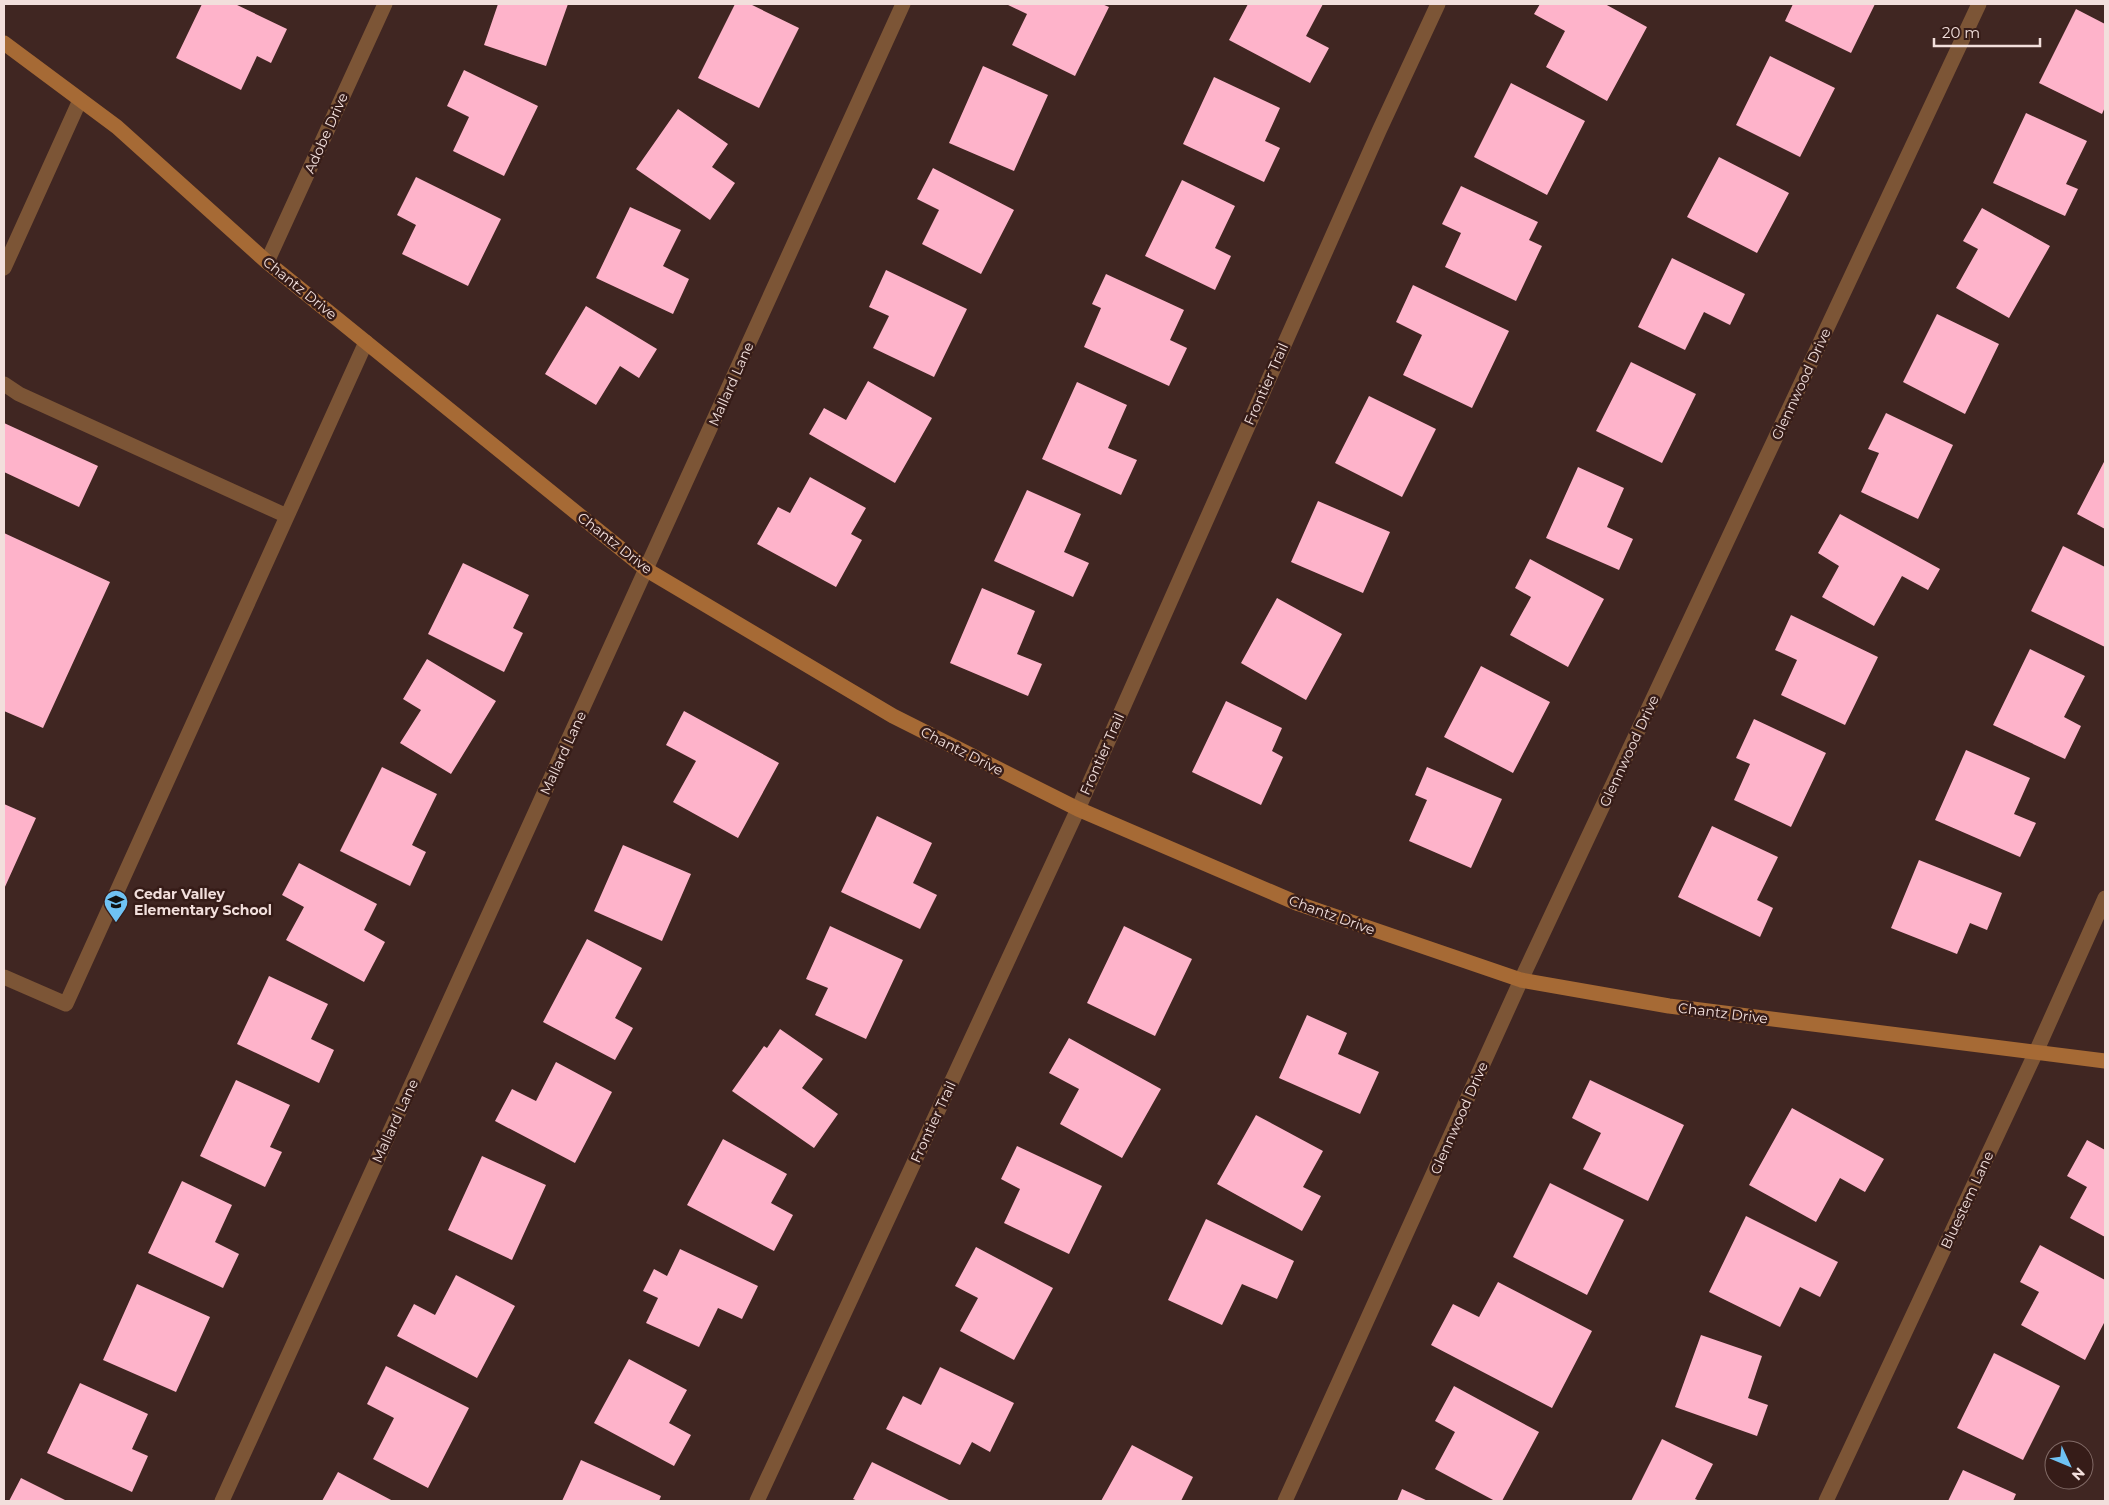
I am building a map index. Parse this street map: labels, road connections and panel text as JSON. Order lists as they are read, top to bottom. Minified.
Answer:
{"streets":{"street":["Adobe Drive","Chantz Drive","Mallard Lane","Frontier Trail","Glennwood Drive","Bluestem Lane"]},"crossings":[["Adobe Drive","Chantz Drive"],["Chantz Drive","Mallard Lane"],["Chantz Drive","Frontier Trail"],["Chantz Drive","Glennwood Drive"],["Chantz Drive","Bluestem Lane"]],"places":{"school or university":["Cedar Valley Elementary School"]},"scale_bar":"20 m","north":"bottom right"}
